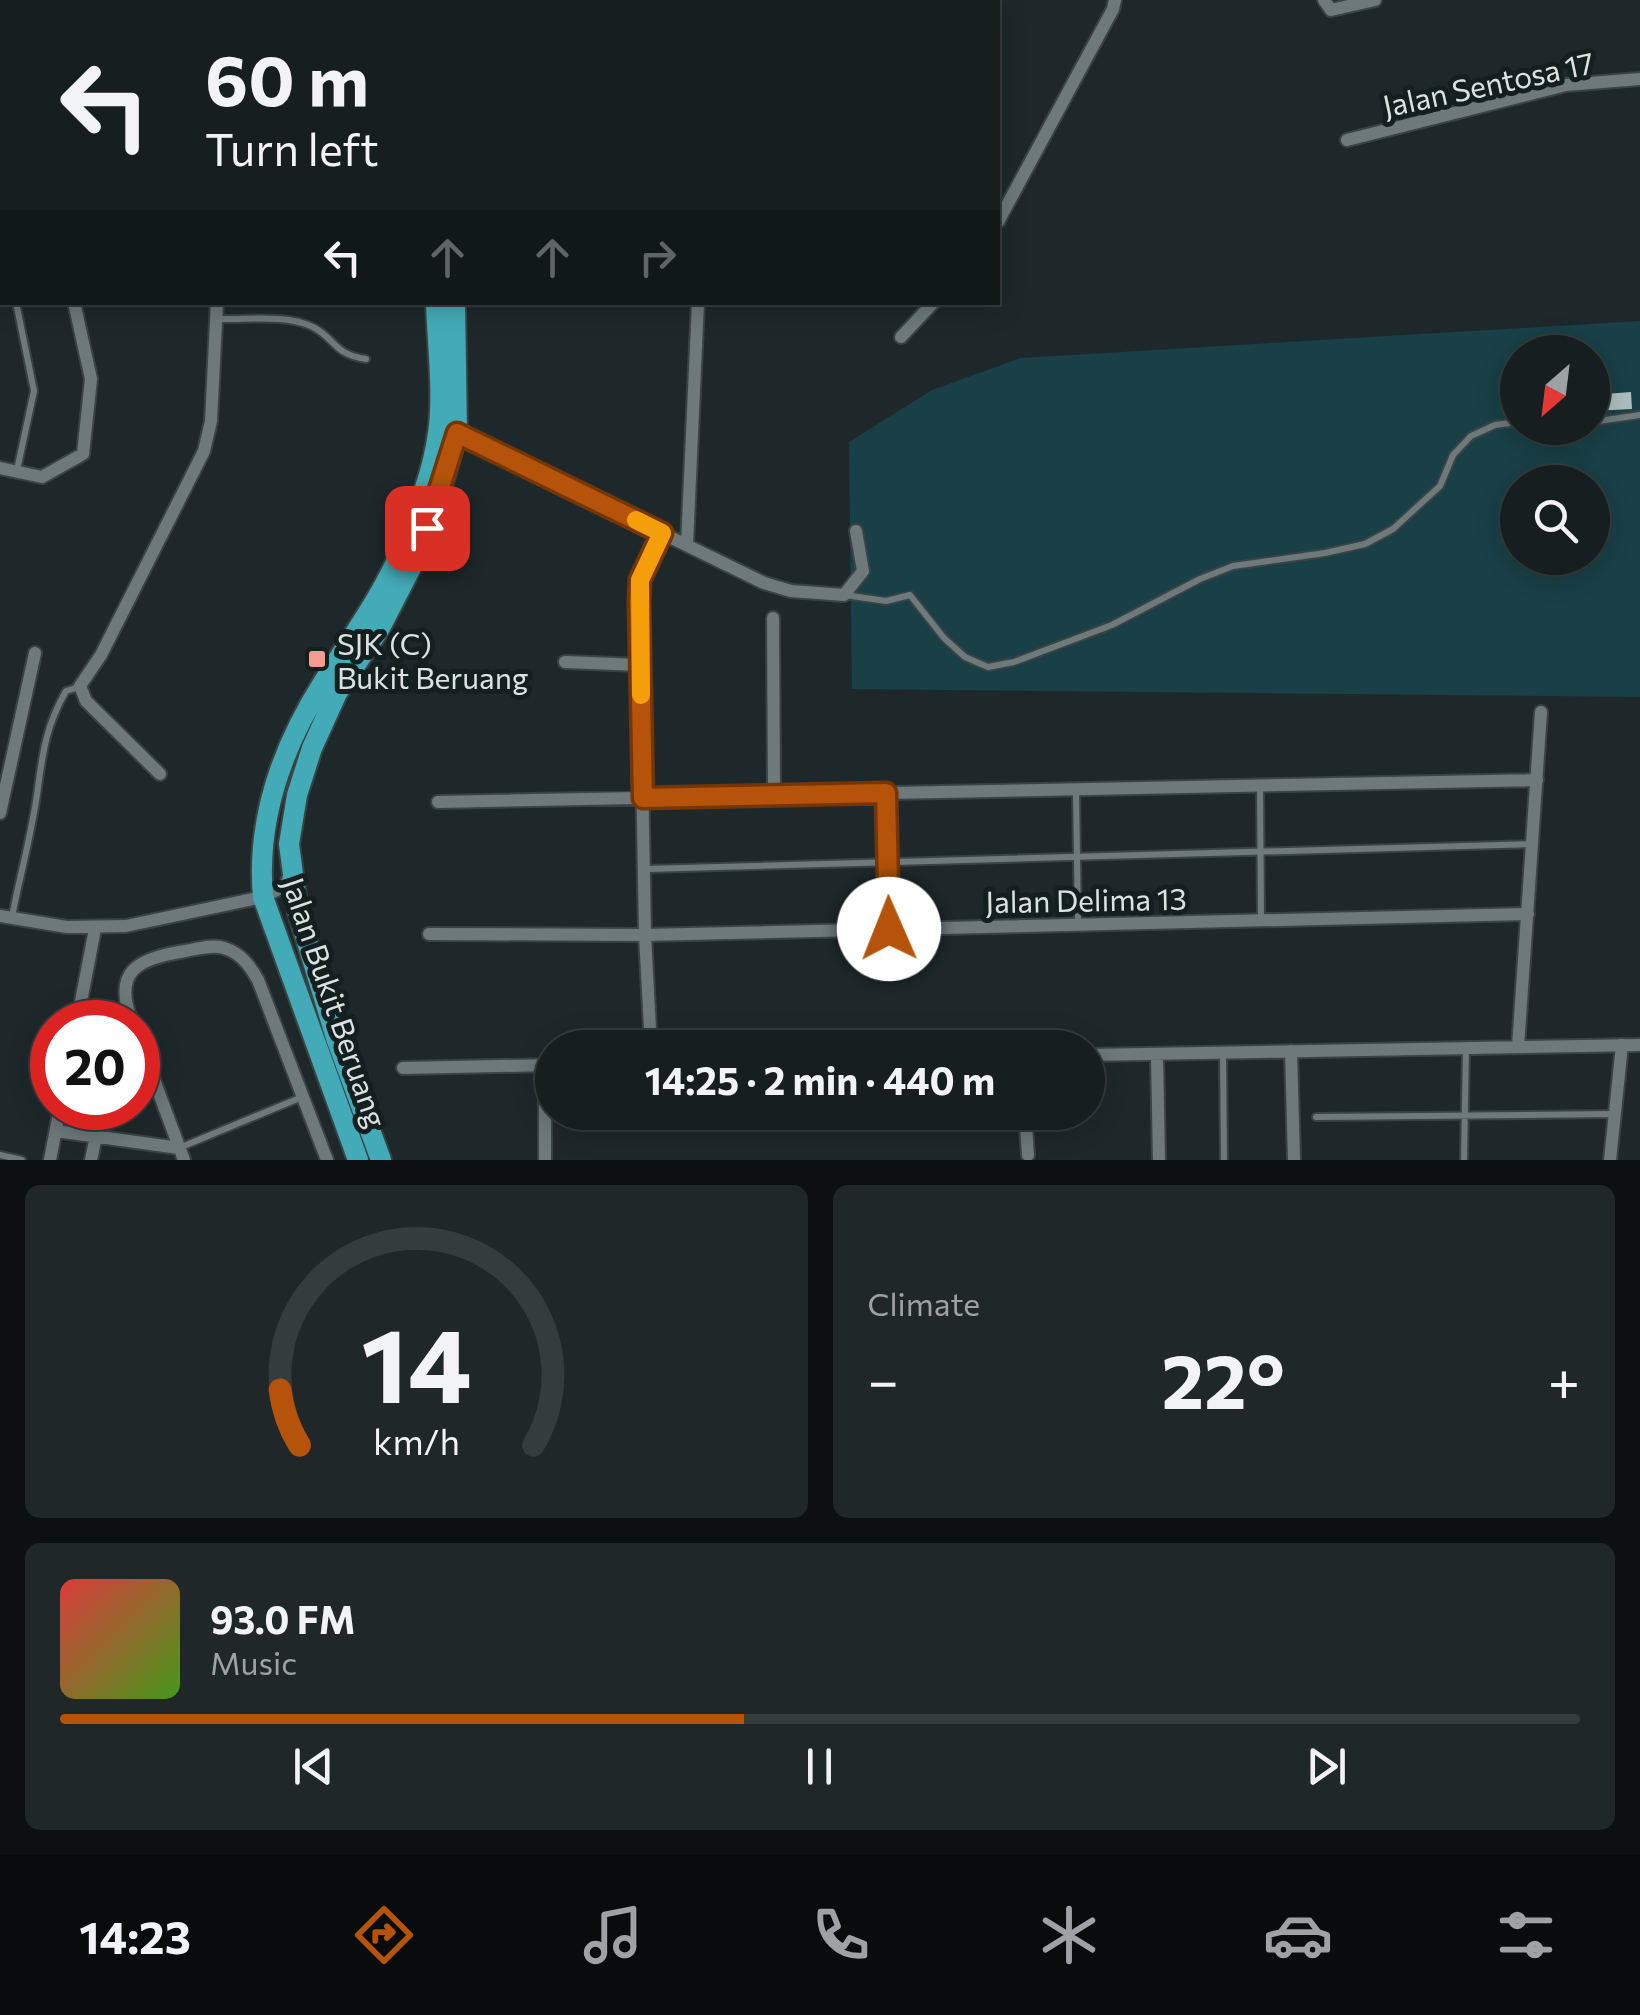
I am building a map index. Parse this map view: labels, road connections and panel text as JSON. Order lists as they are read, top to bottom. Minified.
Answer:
{"streets":{"main road":["Jalan Bukit Beruang"],"street":["Jalan Sentosa 17","Jalan Delima 13"]},"places":{"transit":["SJK (C) Bukit Beruang"]},"north":"bottom left","page":{"turn":["60 m","Turn left"],"limit":"20","trip":"14:25 · 2 min · 440 m","tile":"Climate","heat":["−","22°","+"],"song":["93.0 FM","Music"],"tabs":"14:23","gauge":["14","km/h"]}}
